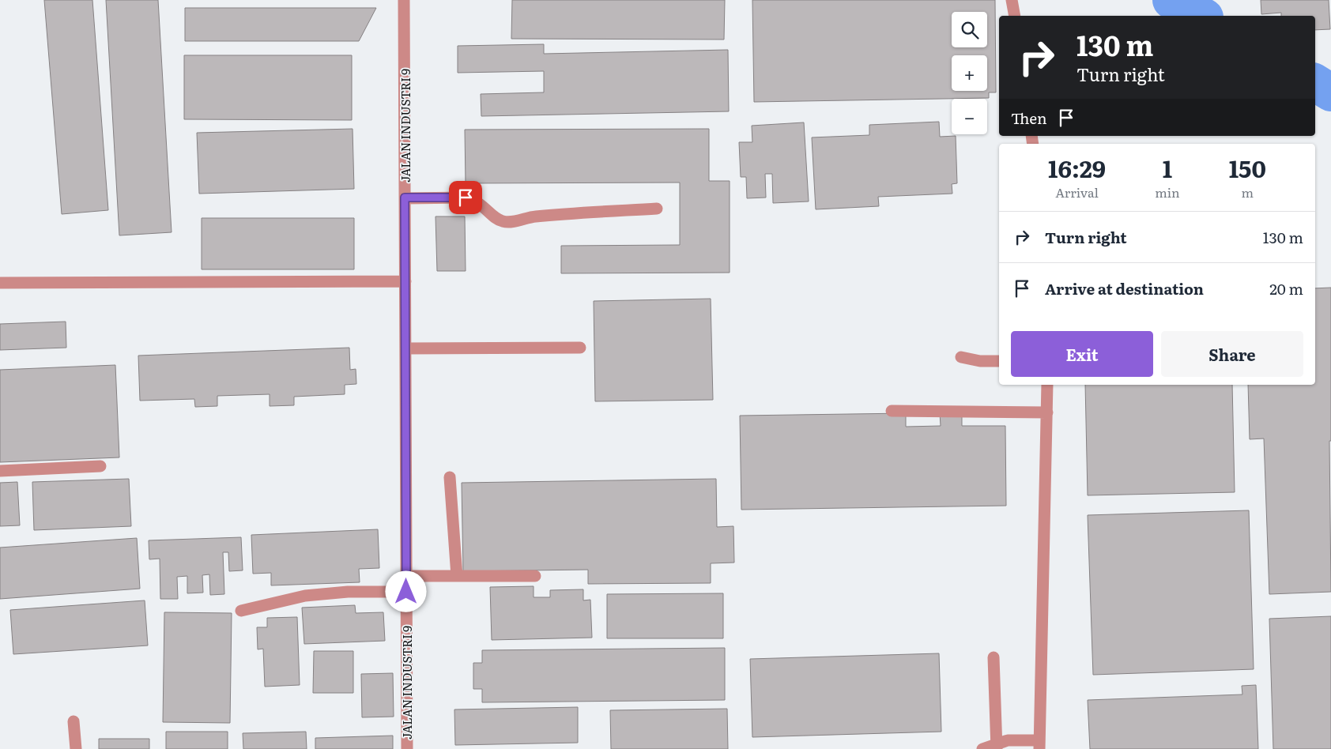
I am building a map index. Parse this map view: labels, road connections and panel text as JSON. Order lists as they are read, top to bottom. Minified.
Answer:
{"streets":{"street":["JALAN INDUSTRI 9"]},"page":{"map_buttons":["+","−"],"turn":["130 m","Turn right"],"then":"Then","eta":["16:29","Arrival","1","min","150","m"],"list":[{"name":"Turn right","value":"130 m"},{"name":"Arrive at destination","value":"20 m"}],"buttons":["Exit","Share"]}}
